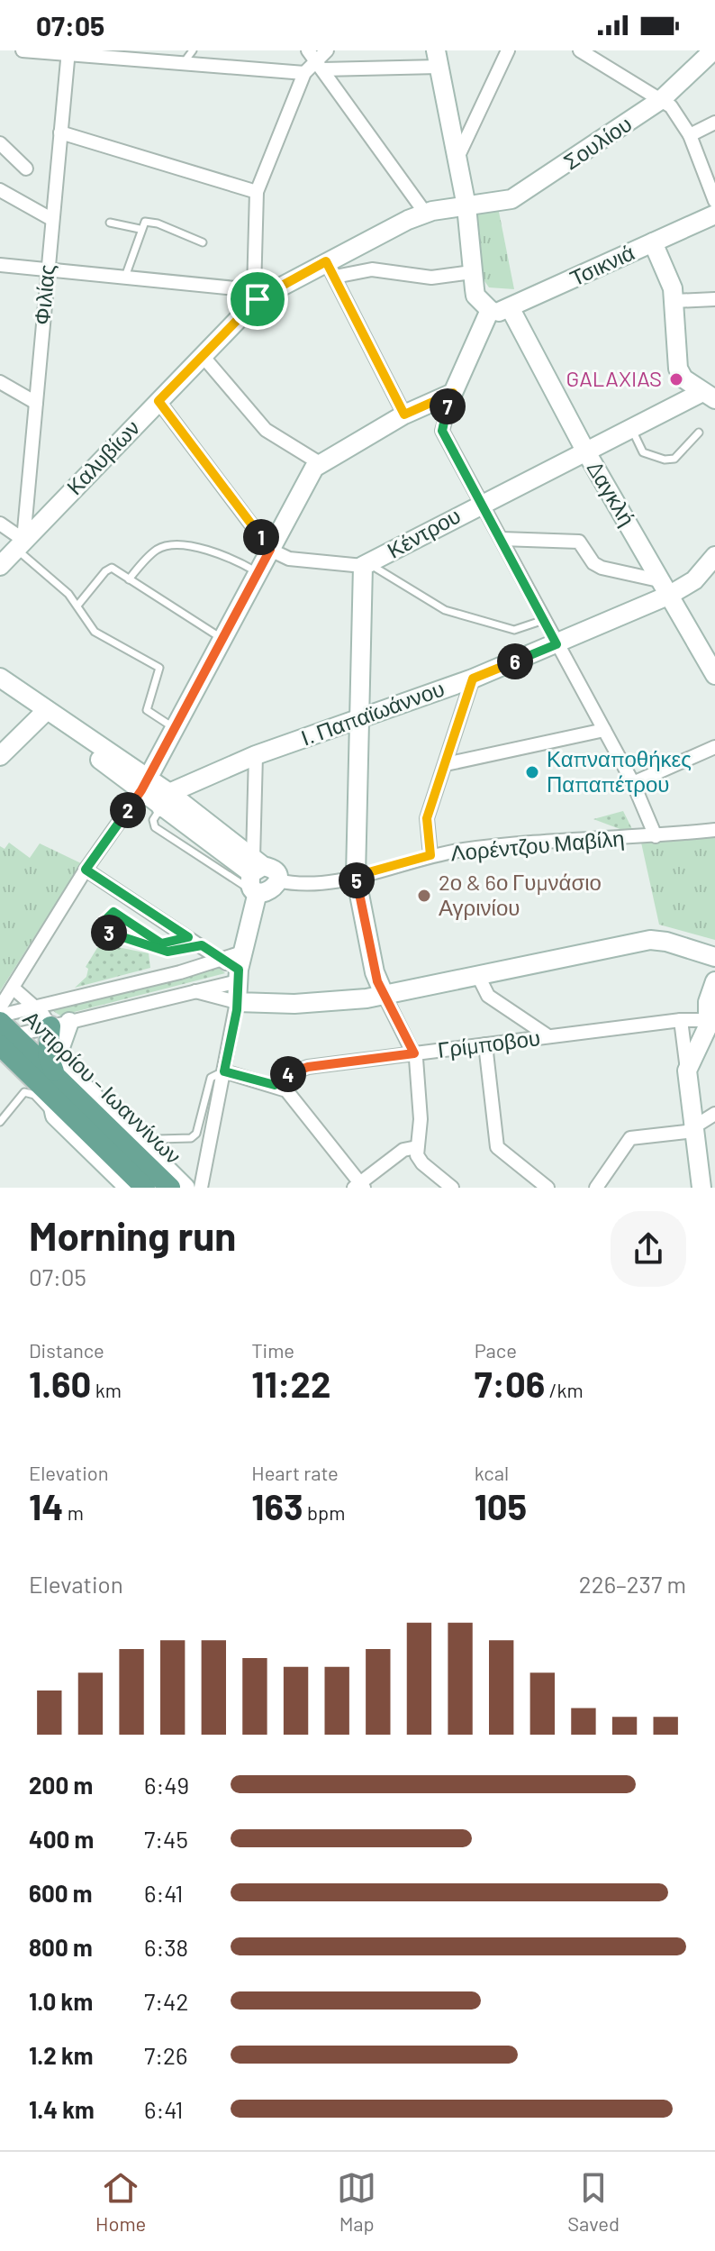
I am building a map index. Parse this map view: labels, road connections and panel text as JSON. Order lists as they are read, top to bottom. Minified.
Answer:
{"streets":{"main road":["Αντιρρίου - Ιωαννίνων"],"street":["Σουλίου","Τσικνιά","Φιλίας","Καλυβίων","Δαγκλή","Κέντρου","Ι. Παπαϊωάννου","Λορέντζου Μαβίλη","Γρίμποβου"]},"crossings":[["Σουλίου","Καλυβίων"],["Τσικνιά","Δαγκλή"],["Φιλίας","Καλυβίων"],["Δαγκλή","Κέντρου"],["Δαγκλή","Ι. Παπαϊωάννου"]],"places":["GALAXIAS","Καπναποθήκες Παπαπέτρου","2ο & 6ο Γυμνάσιο Αγρινίου"],"page":{"status":"07:05","pins":["7","1","6","2","5","3","4"],"heading":["Morning run","07:05"],"stats":[["Distance","1.60 km"],["Time","11:22"],["Pace","7:06 /km"],["Elevation","14 m"],["Heart rate","163 bpm"],["kcal","105"]],"chart":["Elevation","226–237 m"],"list":[{"name":"200 m","note":"6:49"},{"name":"400 m","note":"7:45"},{"name":"600 m","note":"6:41"},{"name":"800 m","note":"6:38"},{"name":"1.0 km","note":"7:42"},{"name":"1.2 km","note":"7:26"},{"name":"1.4 km","note":"6:41"}],"tabs":["Home","Map","Saved"]}}
